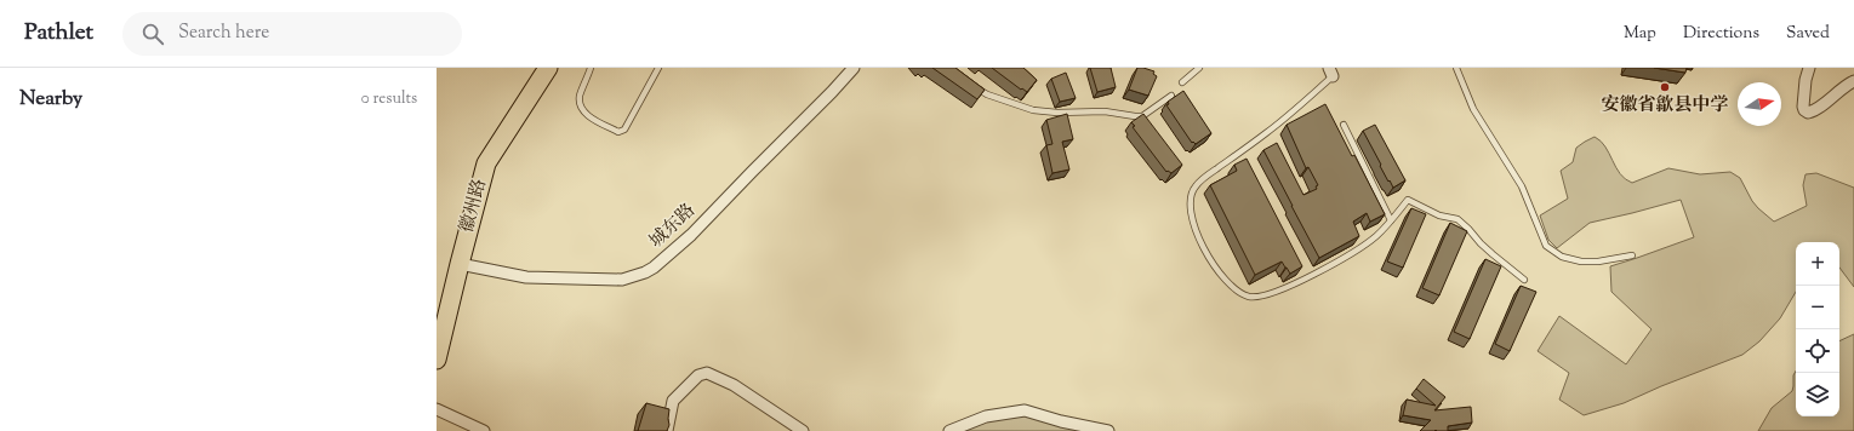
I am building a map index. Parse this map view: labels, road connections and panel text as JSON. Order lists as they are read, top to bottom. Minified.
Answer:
{"streets":{"main road":["徽州路"],"street":["城东路"]},"crossings":[["徽州路","城东路"]],"places":["安徽省歙县中学"],"north":"right","page":{"header":"Pathlet","search":"Search here","nav":["Map","Directions","Saved"],"heading":["Nearby","0 results"],"map_buttons":["+","−"]}}
